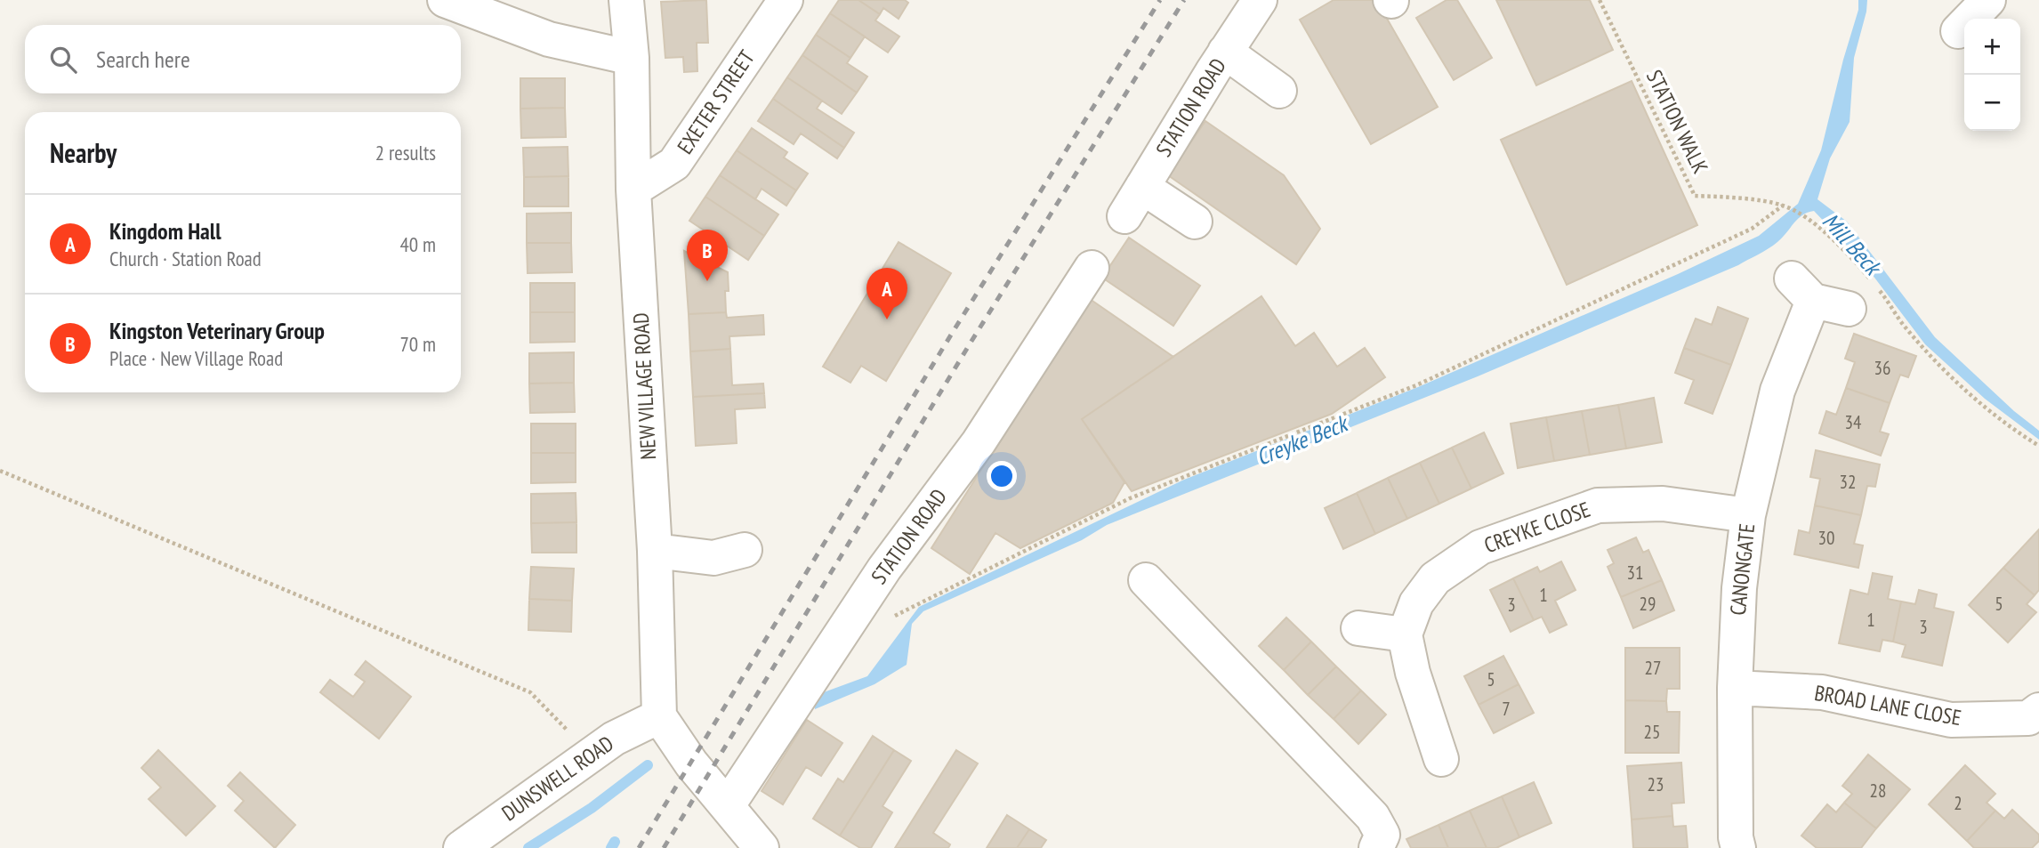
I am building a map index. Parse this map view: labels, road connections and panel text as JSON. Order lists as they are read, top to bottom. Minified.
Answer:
{"streets":{"street":["EXETER STREET","STATION ROAD","NEW VILLAGE ROAD","CREYKE CLOSE","CANONGATE","BROAD LANE CLOSE","DUNSWELL ROAD"],"path":["STATION WALK"]},"crossings":[["EXETER STREET","NEW VILLAGE ROAD"],["NEW VILLAGE ROAD","DUNSWELL ROAD"],["CREYKE CLOSE","CANONGATE"],["CANONGATE","BROAD LANE CLOSE"]],"water":["Mill Beck","Creyke Beck"],"house_numbers":["36","34","32","30","31","1","29","5","3","1","3","27","5","7","25","23","28","2"],"page":{"map_buttons":["+","−"],"search":"Search here","heading":["Nearby","2 results"],"list":[{"mark":"A","name":"Kingdom Hall","note":"Church · Station Road","value":"40 m"},{"mark":"B","name":"Kingston Veterinary Group","note":"Place · New Village Road","value":"70 m"}],"pins":["B","A"]}}
